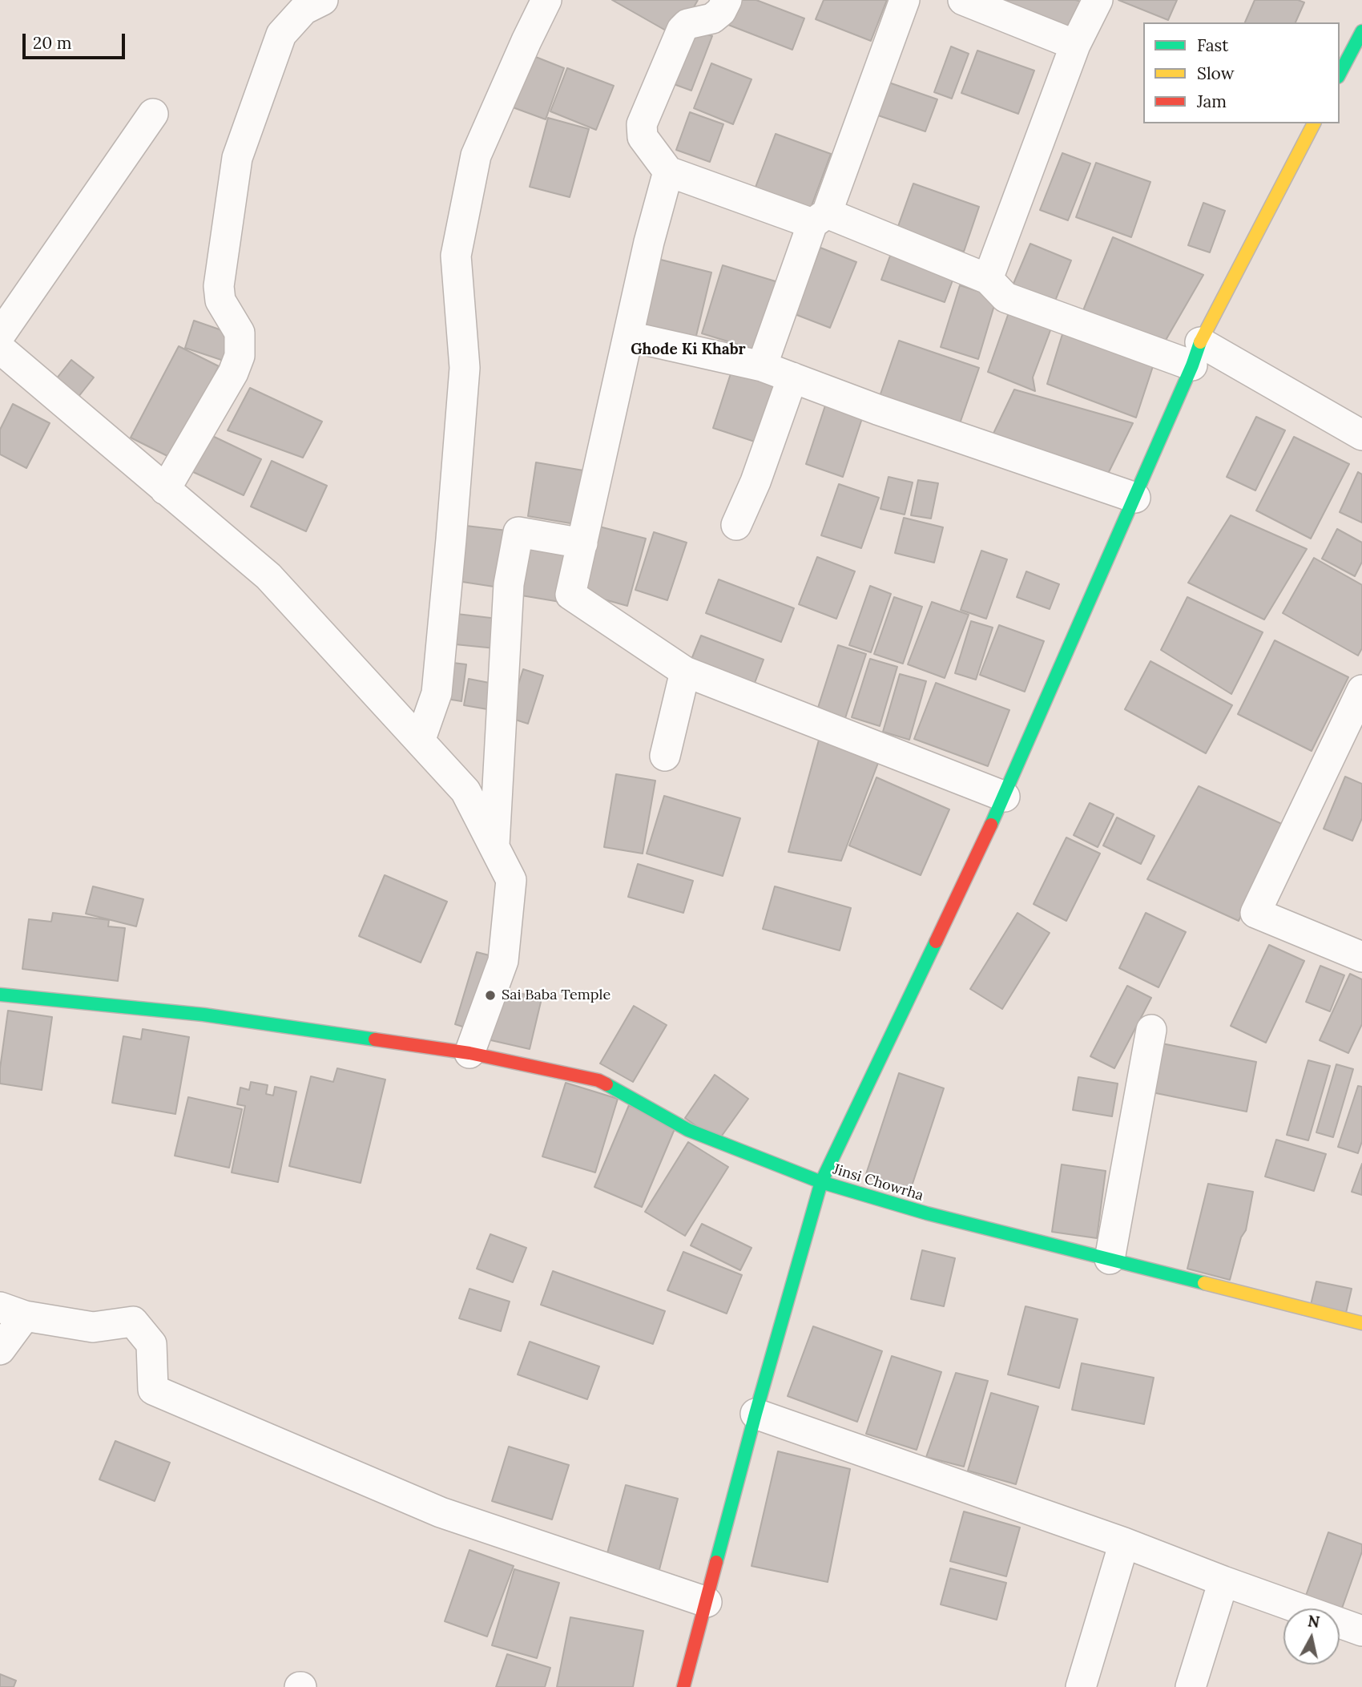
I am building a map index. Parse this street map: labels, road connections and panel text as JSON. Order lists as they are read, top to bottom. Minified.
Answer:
{"streets":{"street":["Jinsi Chowrha"]},"districts":["Ghode Ki Khabr"],"places":["Sai Baba Temple"],"legend":["Fast","Slow","Jam"],"scale_bar":"20 m","north":"top"}
